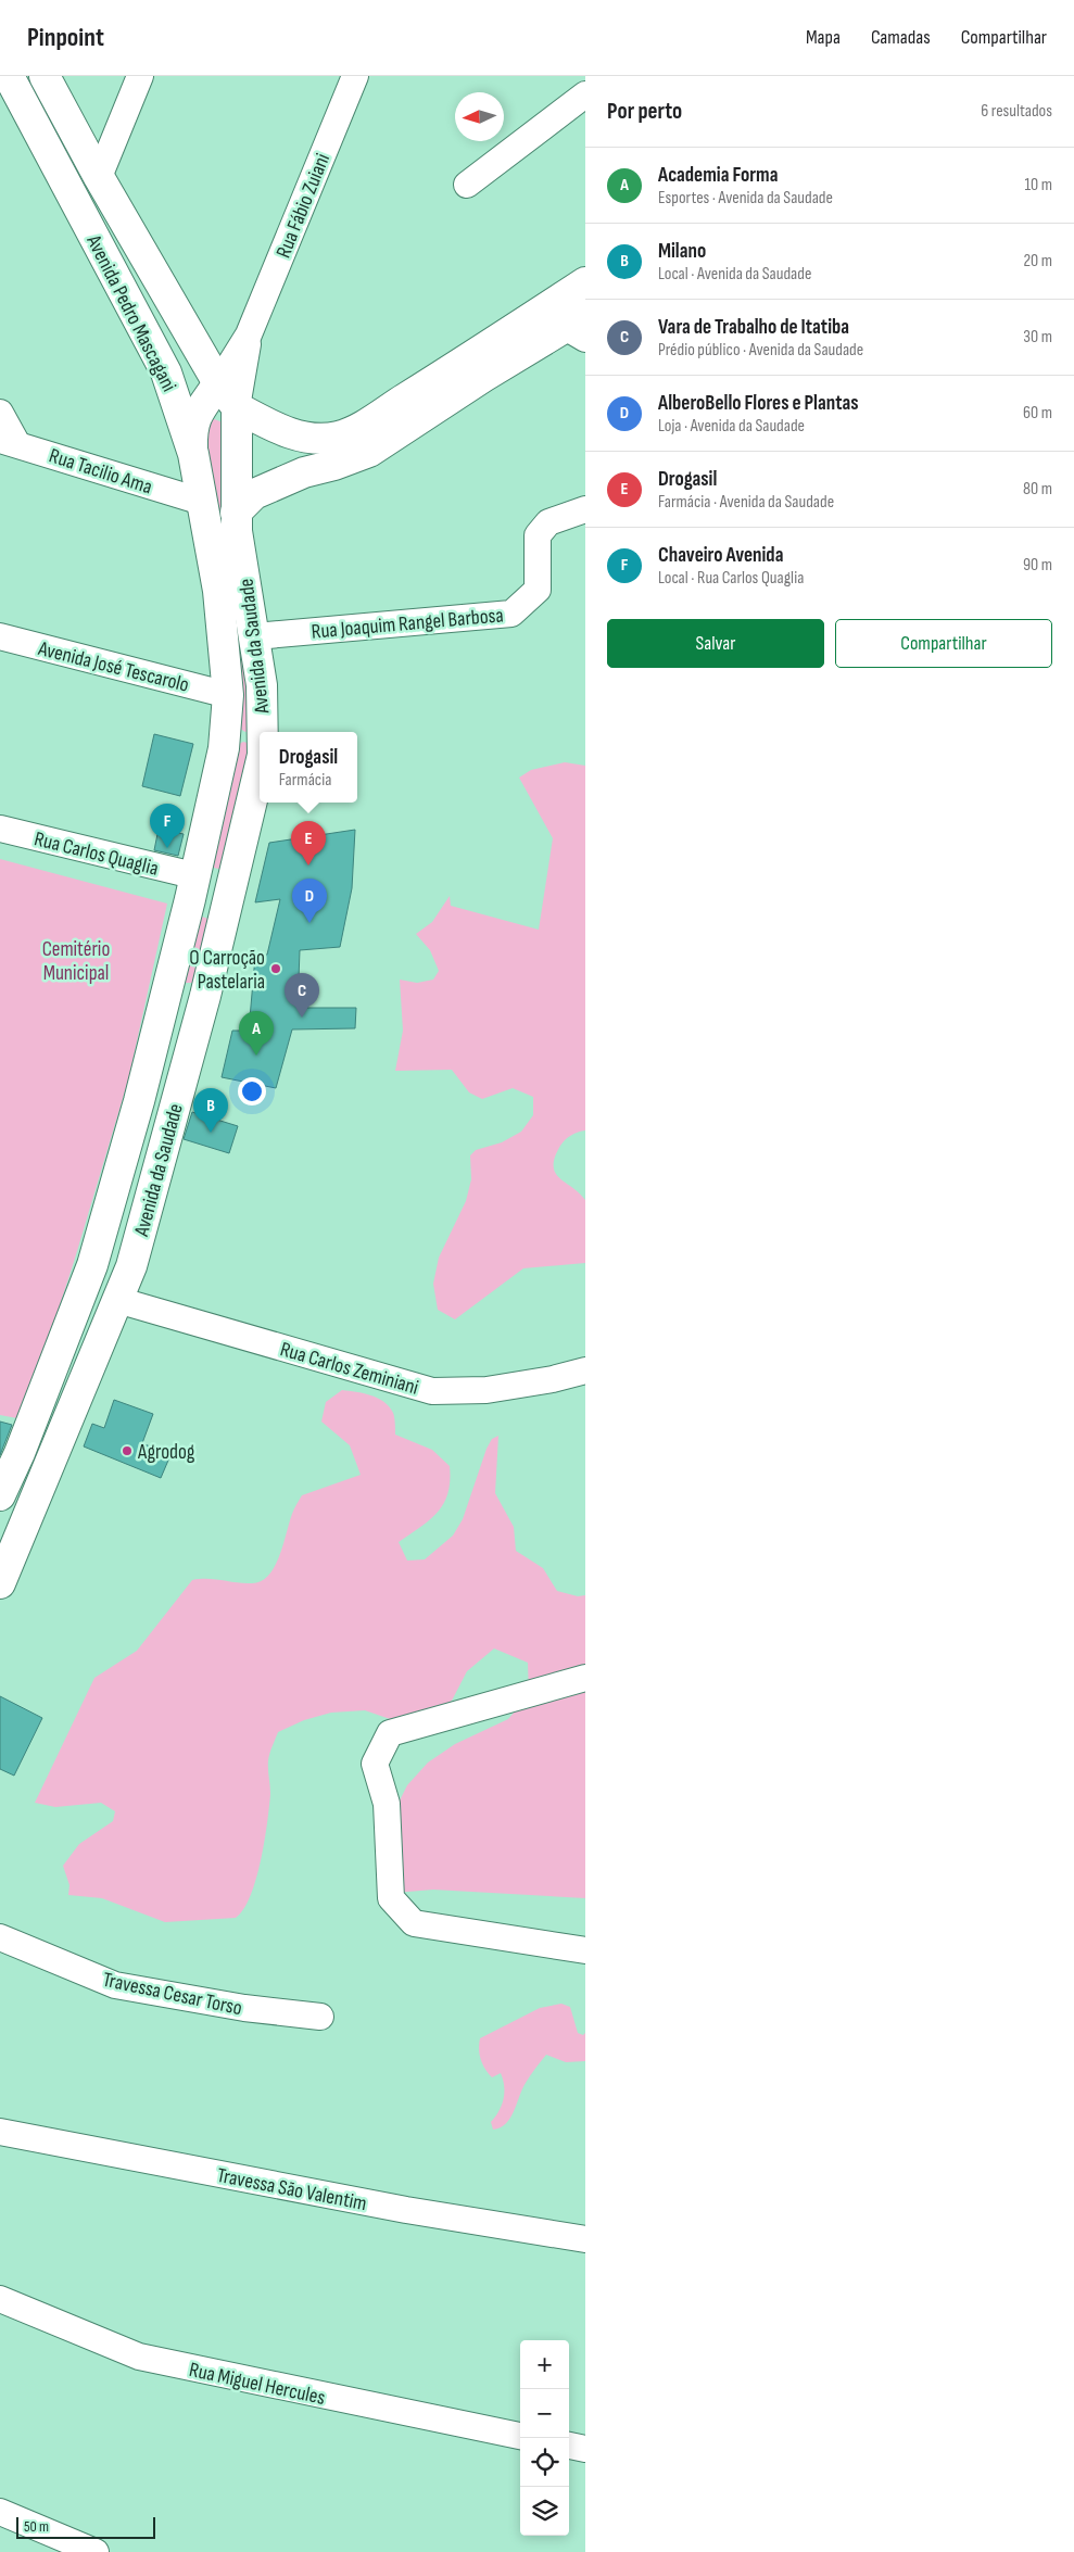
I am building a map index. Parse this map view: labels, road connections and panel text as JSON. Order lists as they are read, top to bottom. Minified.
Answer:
{"streets":{"main road":["Avenida Pedro Mascagani","Avenida da Saudade"],"street":["Rua Fábio Zuiani","Rua Tacilio Ama","Rua Joaquim Rangel Barbosa","Avenida José Tescarolo","Rua Carlos Quaglia","Rua Carlos Zeminiani","Travessa Cesar Torso","Travessa São Valentim","Rua Miguel Hercules"]},"crossings":[["Rua Fábio Zuiani","Avenida Pedro Mascagani"],["Rua Fábio Zuiani","Avenida da Saudade"],["Avenida Pedro Mascagani","Rua Tacilio Ama"],["Avenida Pedro Mascagani","Avenida da Saudade"],["Avenida Pedro Mascagani","Avenida José Tescarolo"],["Rua Joaquim Rangel Barbosa","Avenida da Saudade"],["Avenida da Saudade","Avenida José Tescarolo"],["Avenida da Saudade","Rua Carlos Quaglia"],["Avenida da Saudade","Rua Carlos Zeminiani"]],"parks":["Cemitério Municipal"],"places":["O Carroção Pastelaria","Agrodog"],"scale_bar":"50 m","north":"left","page":{"header":"Pinpoint","nav":["Mapa","Camadas","Compartilhar"],"heading":["Por perto","6 resultados"],"list":[{"mark":"A","name":"Academia Forma","note":"Esportes · Avenida da Saudade","value":"10 m"},{"mark":"B","name":"Milano","note":"Local · Avenida da Saudade","value":"20 m"},{"mark":"C","name":"Vara de Trabalho de Itatiba","note":"Prédio público · Avenida da Saudade","value":"30 m"},{"mark":"D","name":"AlberoBello Flores e Plantas","note":"Loja · Avenida da Saudade","value":"60 m"},{"mark":"E","name":"Drogasil","note":"Farmácia · Avenida da Saudade","value":"80 m"},{"mark":"F","name":"Chaveiro Avenida","note":"Local · Rua Carlos Quaglia","value":"90 m"}],"buttons":["Salvar","Compartilhar"],"popup":["Drogasil","Farmácia"],"pins":["F","E","D","C","A","B"],"map_buttons":["+","−"],"scale":"50 m"}}
